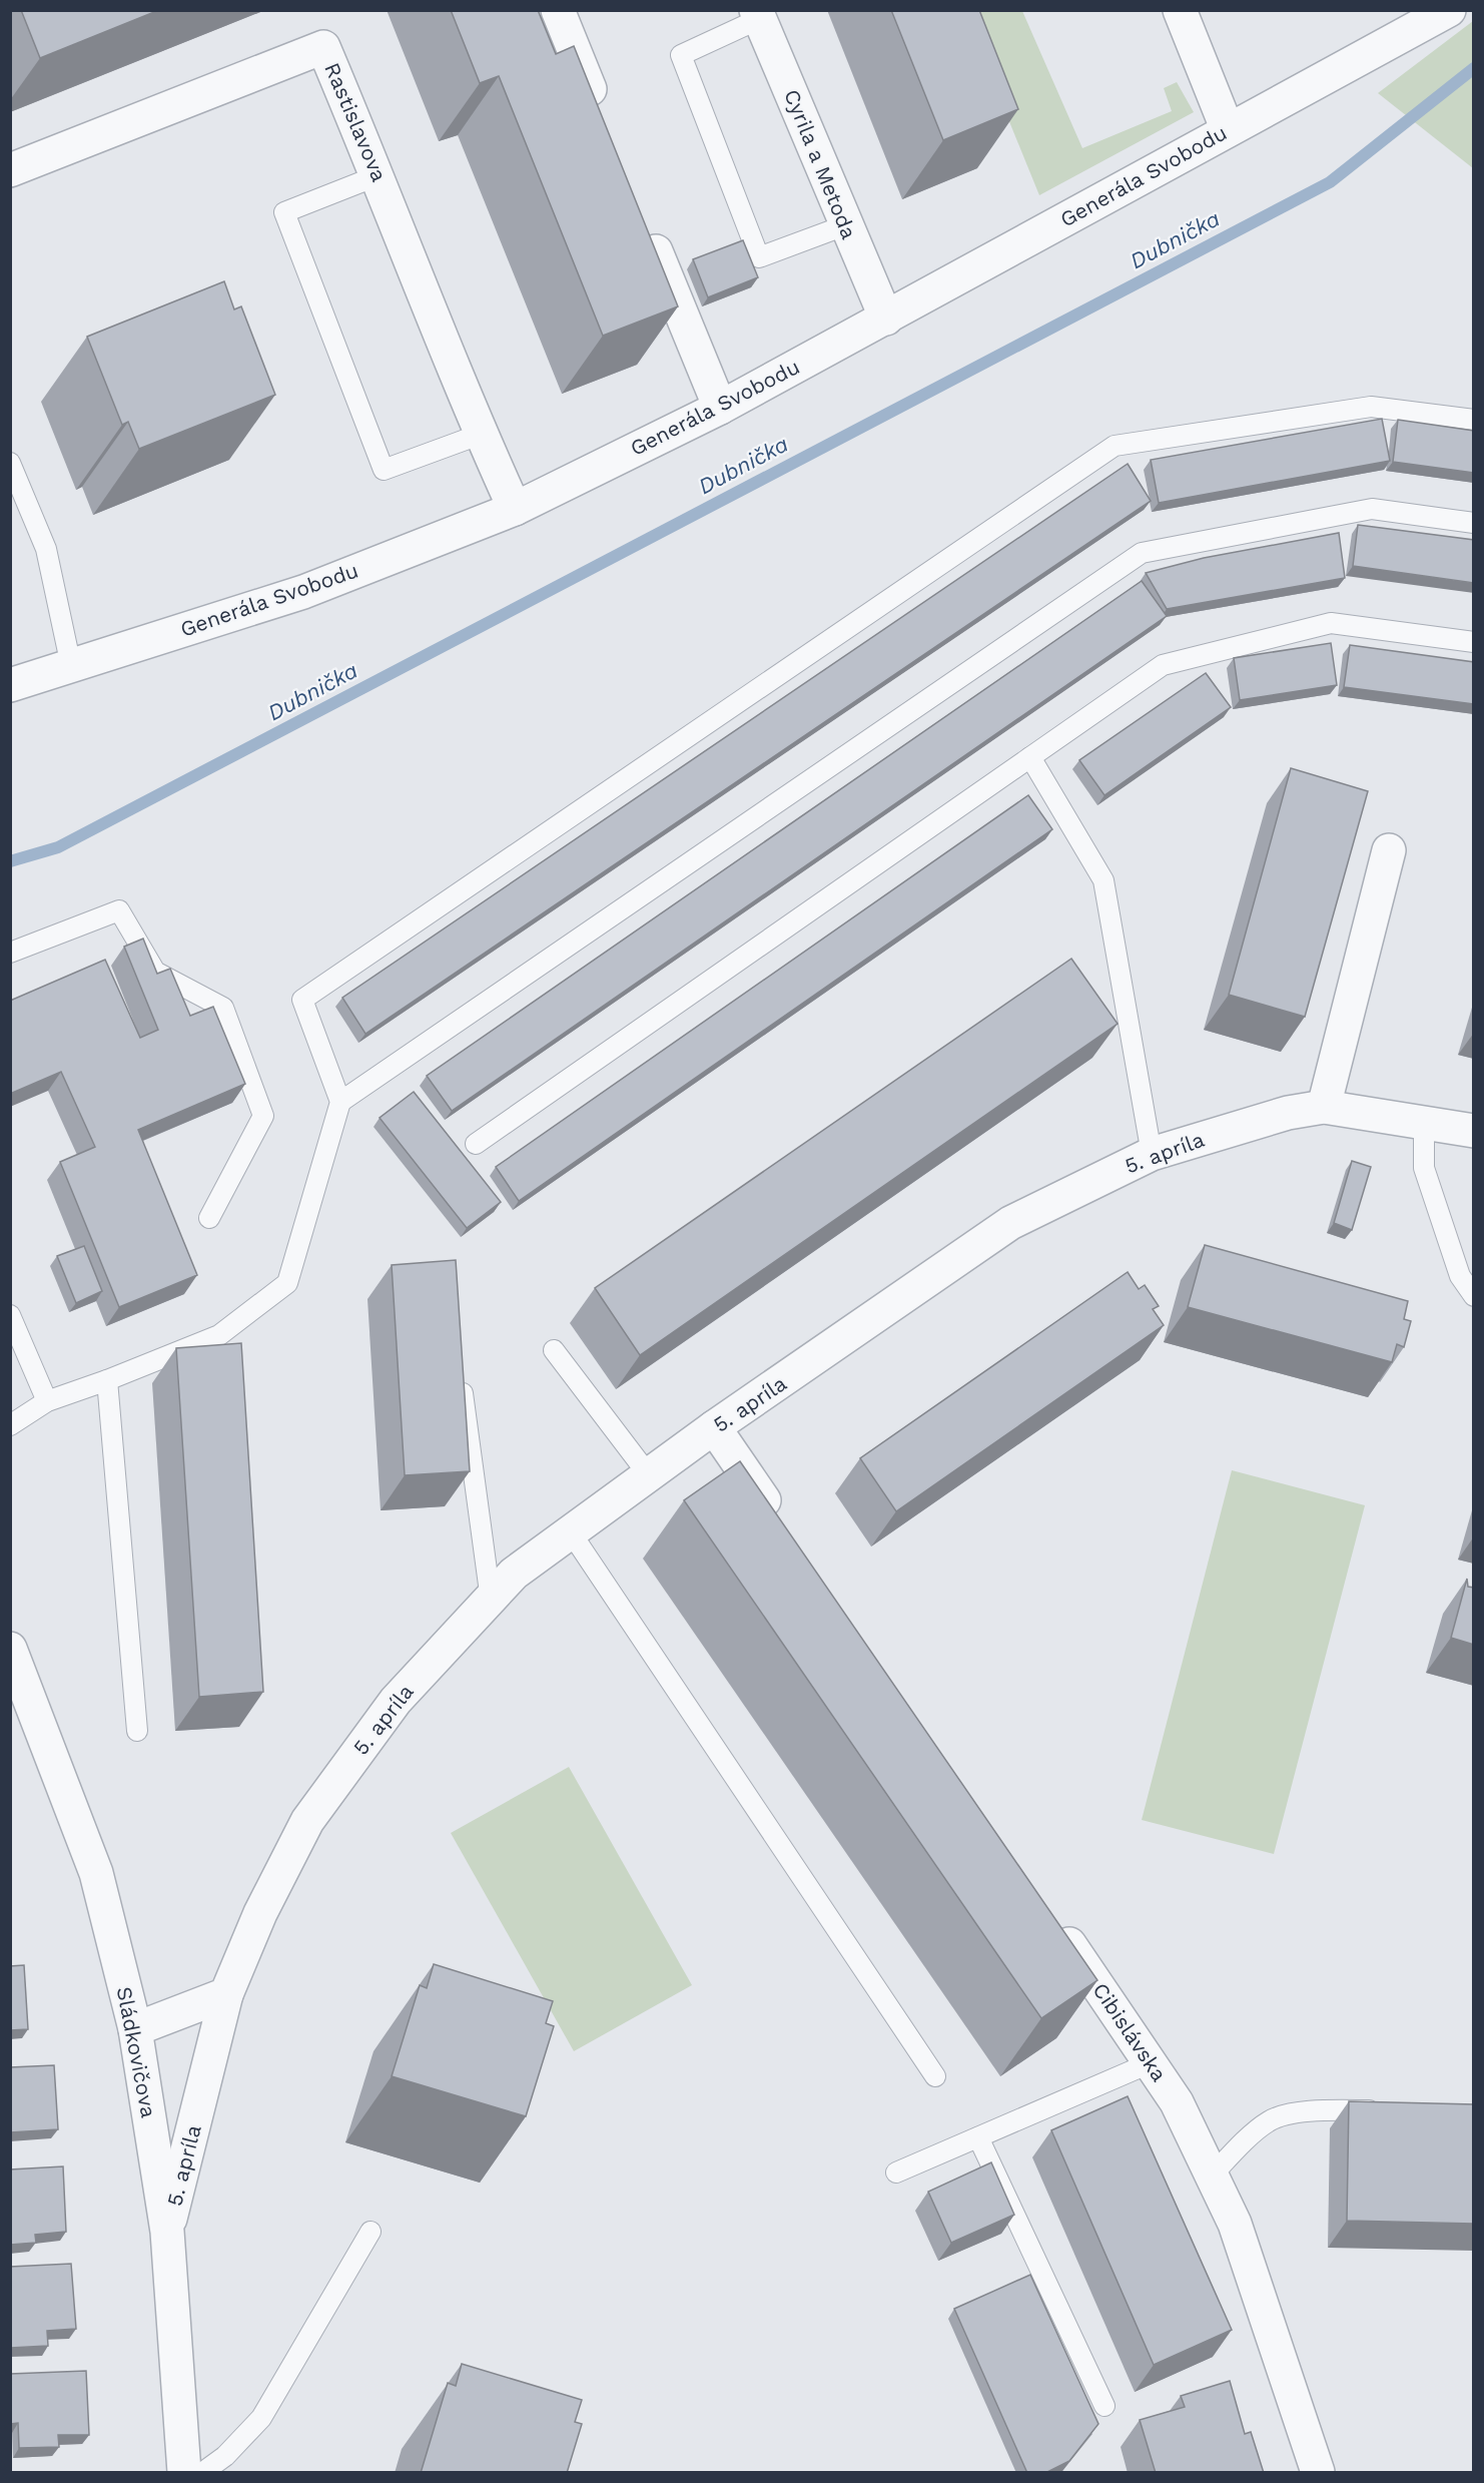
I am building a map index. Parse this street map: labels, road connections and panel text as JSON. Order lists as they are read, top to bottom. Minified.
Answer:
{"streets":{"street":["Rastislavova","Cyrila a Metoda","Generála Svobodu","5. apríla","Cibislávska","Sládkovičova"]},"crossings":[["Rastislavova","Generála Svobodu"],["Cyrila a Metoda","Generála Svobodu"],["5. apríla","Sládkovičova"]],"water":["Dubnička"]}
